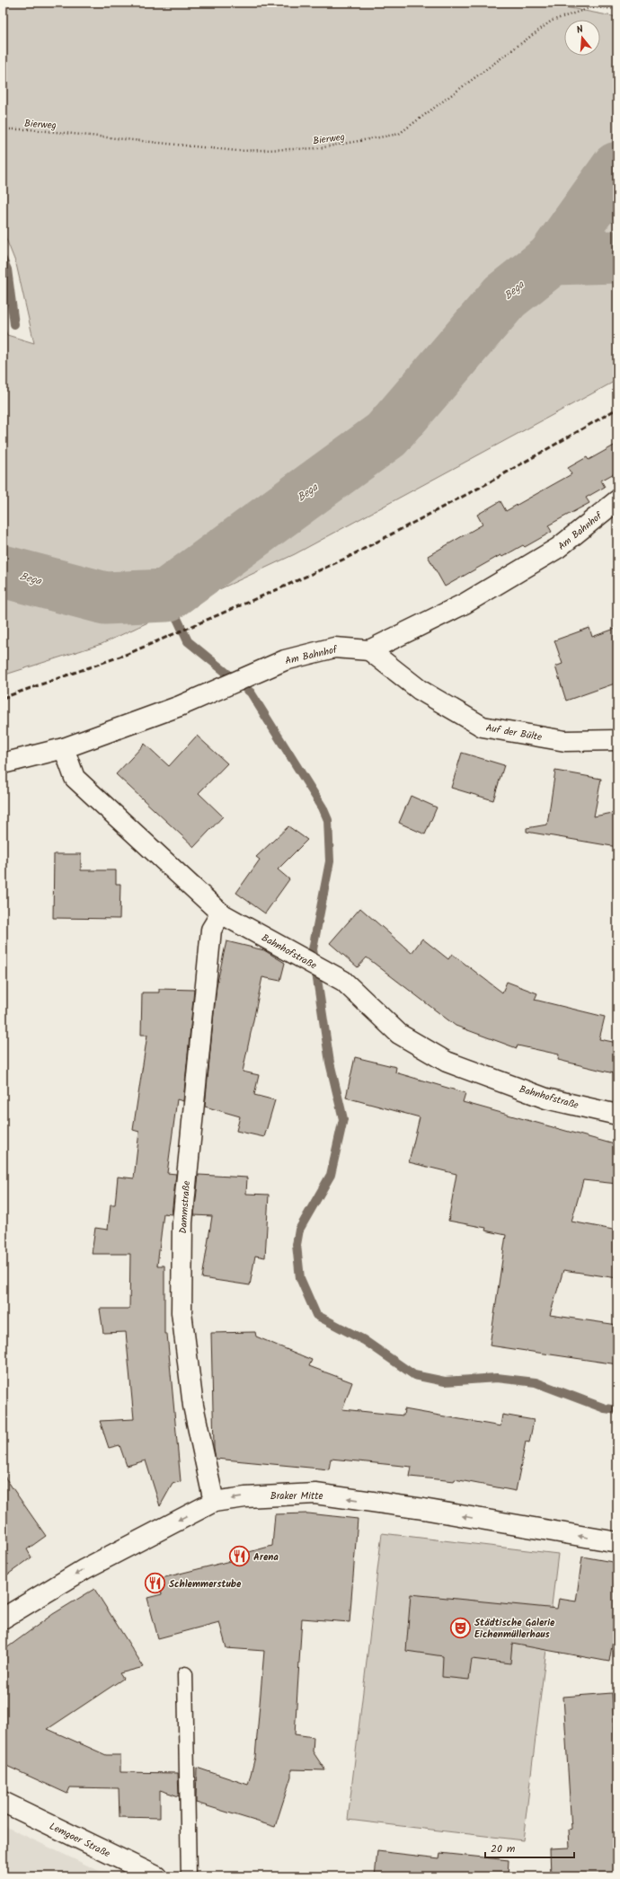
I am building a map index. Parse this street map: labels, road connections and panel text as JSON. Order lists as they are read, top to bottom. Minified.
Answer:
{"streets":{"street":["Am Bahnhof","Auf der Bülte","Bahnhofstraße","Dammstraße","Braker Mitte","Lemgoer Straße"],"path":["Bierweg"]},"crossings":[["Am Bahnhof","Auf der Bülte"],["Am Bahnhof","Bahnhofstraße"],["Bahnhofstraße","Dammstraße"],["Dammstraße","Braker Mitte"]],"one_way":["Braker Mitte"],"water":["Bega"],"places":{"restaurant":["Arena","Schlemmerstube"],"theatre":["Städtische Galerie Eichenmüllerhaus"]},"scale_bar":"20 m","north":"top"}
